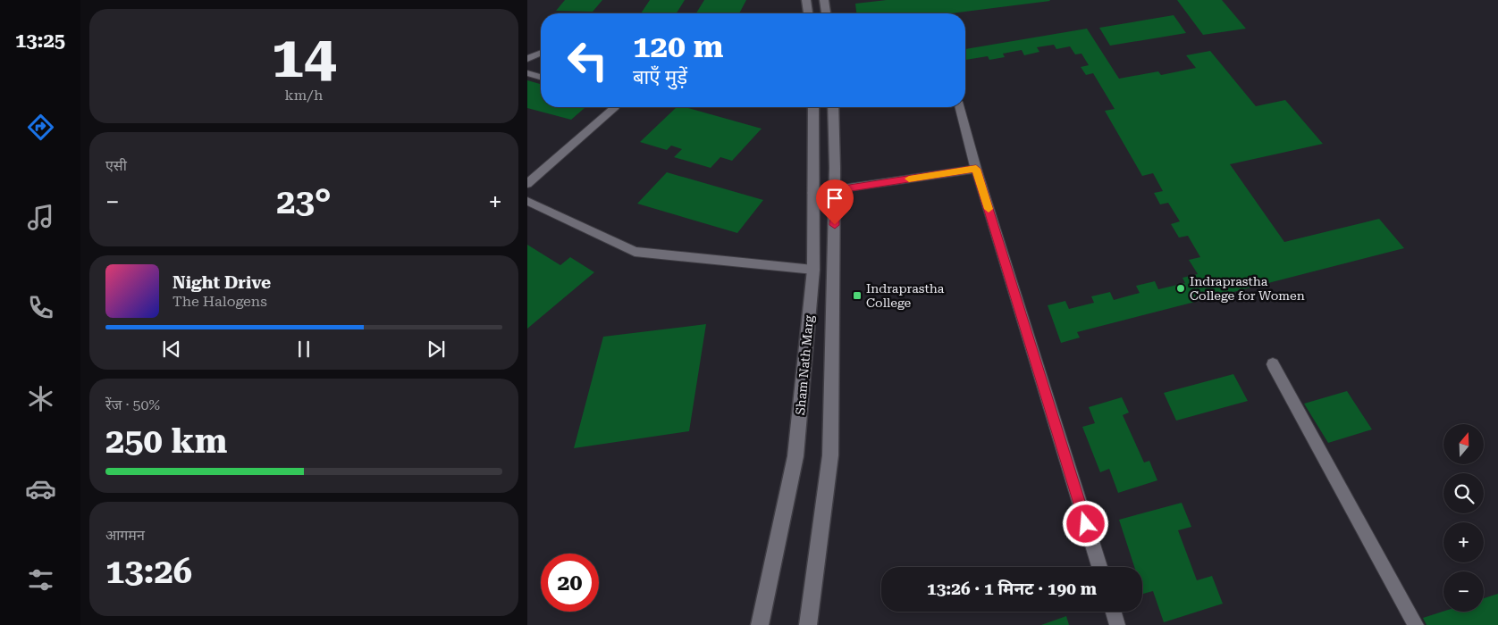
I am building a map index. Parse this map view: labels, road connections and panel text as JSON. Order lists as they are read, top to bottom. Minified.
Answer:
{"streets":{"main road":["Sham Nath Marg"]},"places":{"other":["Indraprastha College for Women"],"transit":["Indraprastha College"]},"north":"top","page":{"tabs":"13:25","tile":[["14","km/h"],"एसी",["रेंज · 50%","250 km"],["आगमन","13:26"]],"turn":["120 m","बाएँ मुड़ें"],"heat":["−","23°","+"],"song":["Night Drive","The Halogens"],"map_buttons":["+","−"],"limit":"20","trip":"13:26 · 1 मिनट · 190 m"}}
